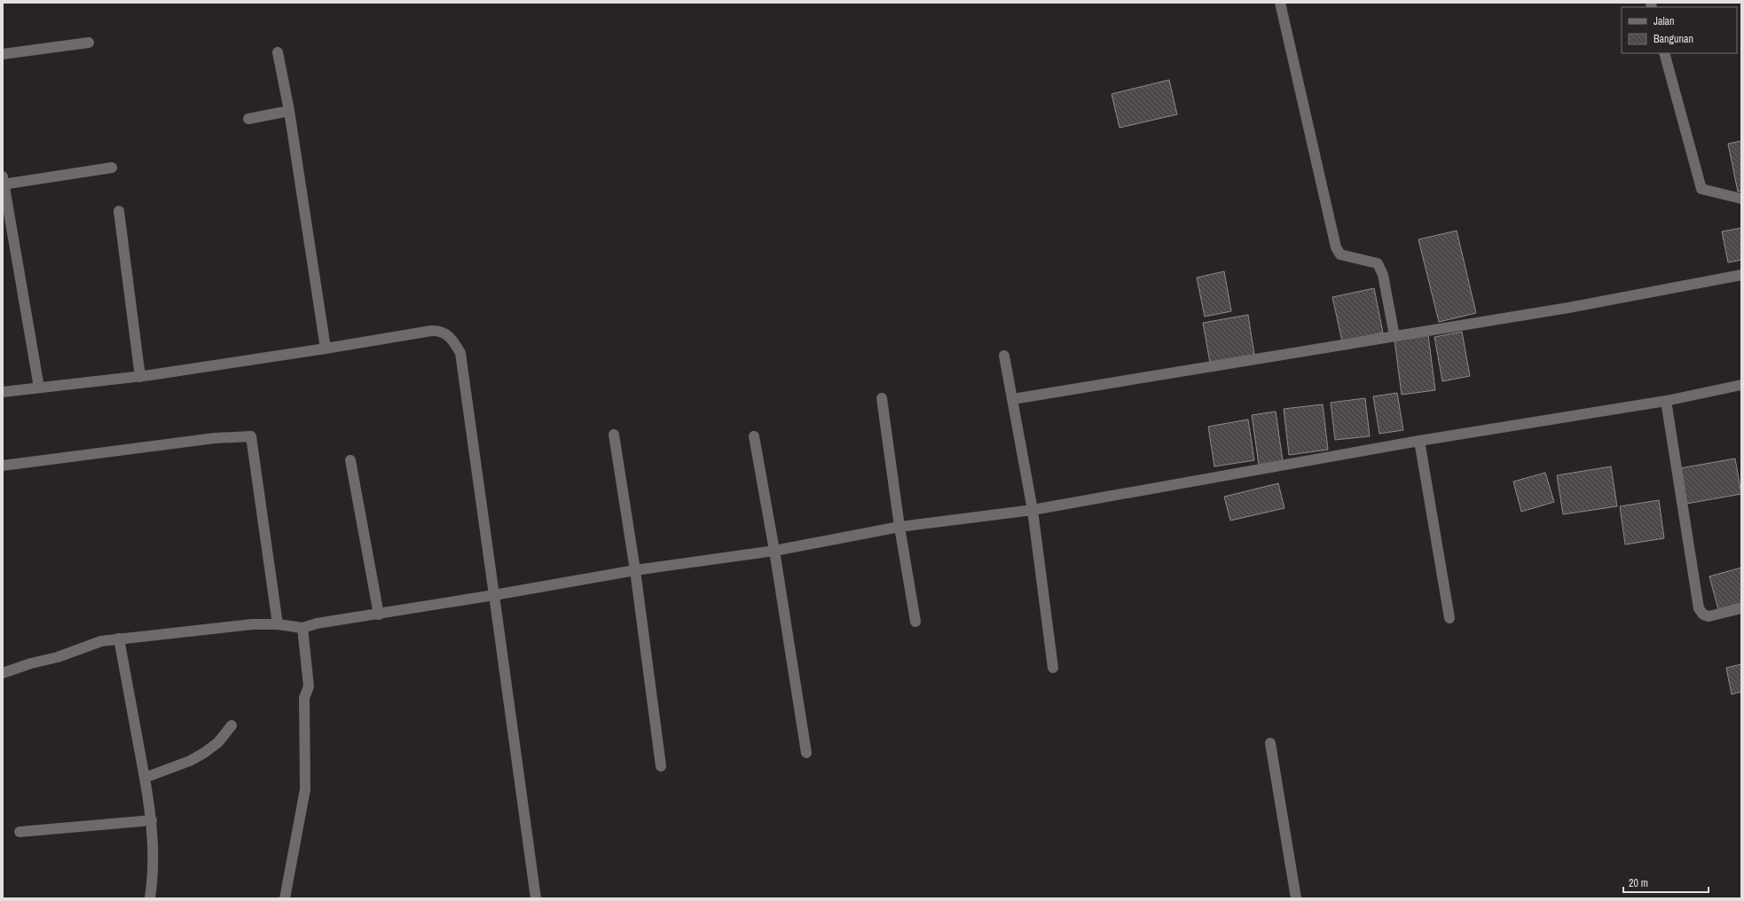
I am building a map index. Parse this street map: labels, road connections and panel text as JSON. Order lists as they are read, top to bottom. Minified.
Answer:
{"legend":["Jalan","Bangunan"],"scale_bar":"20 m"}
